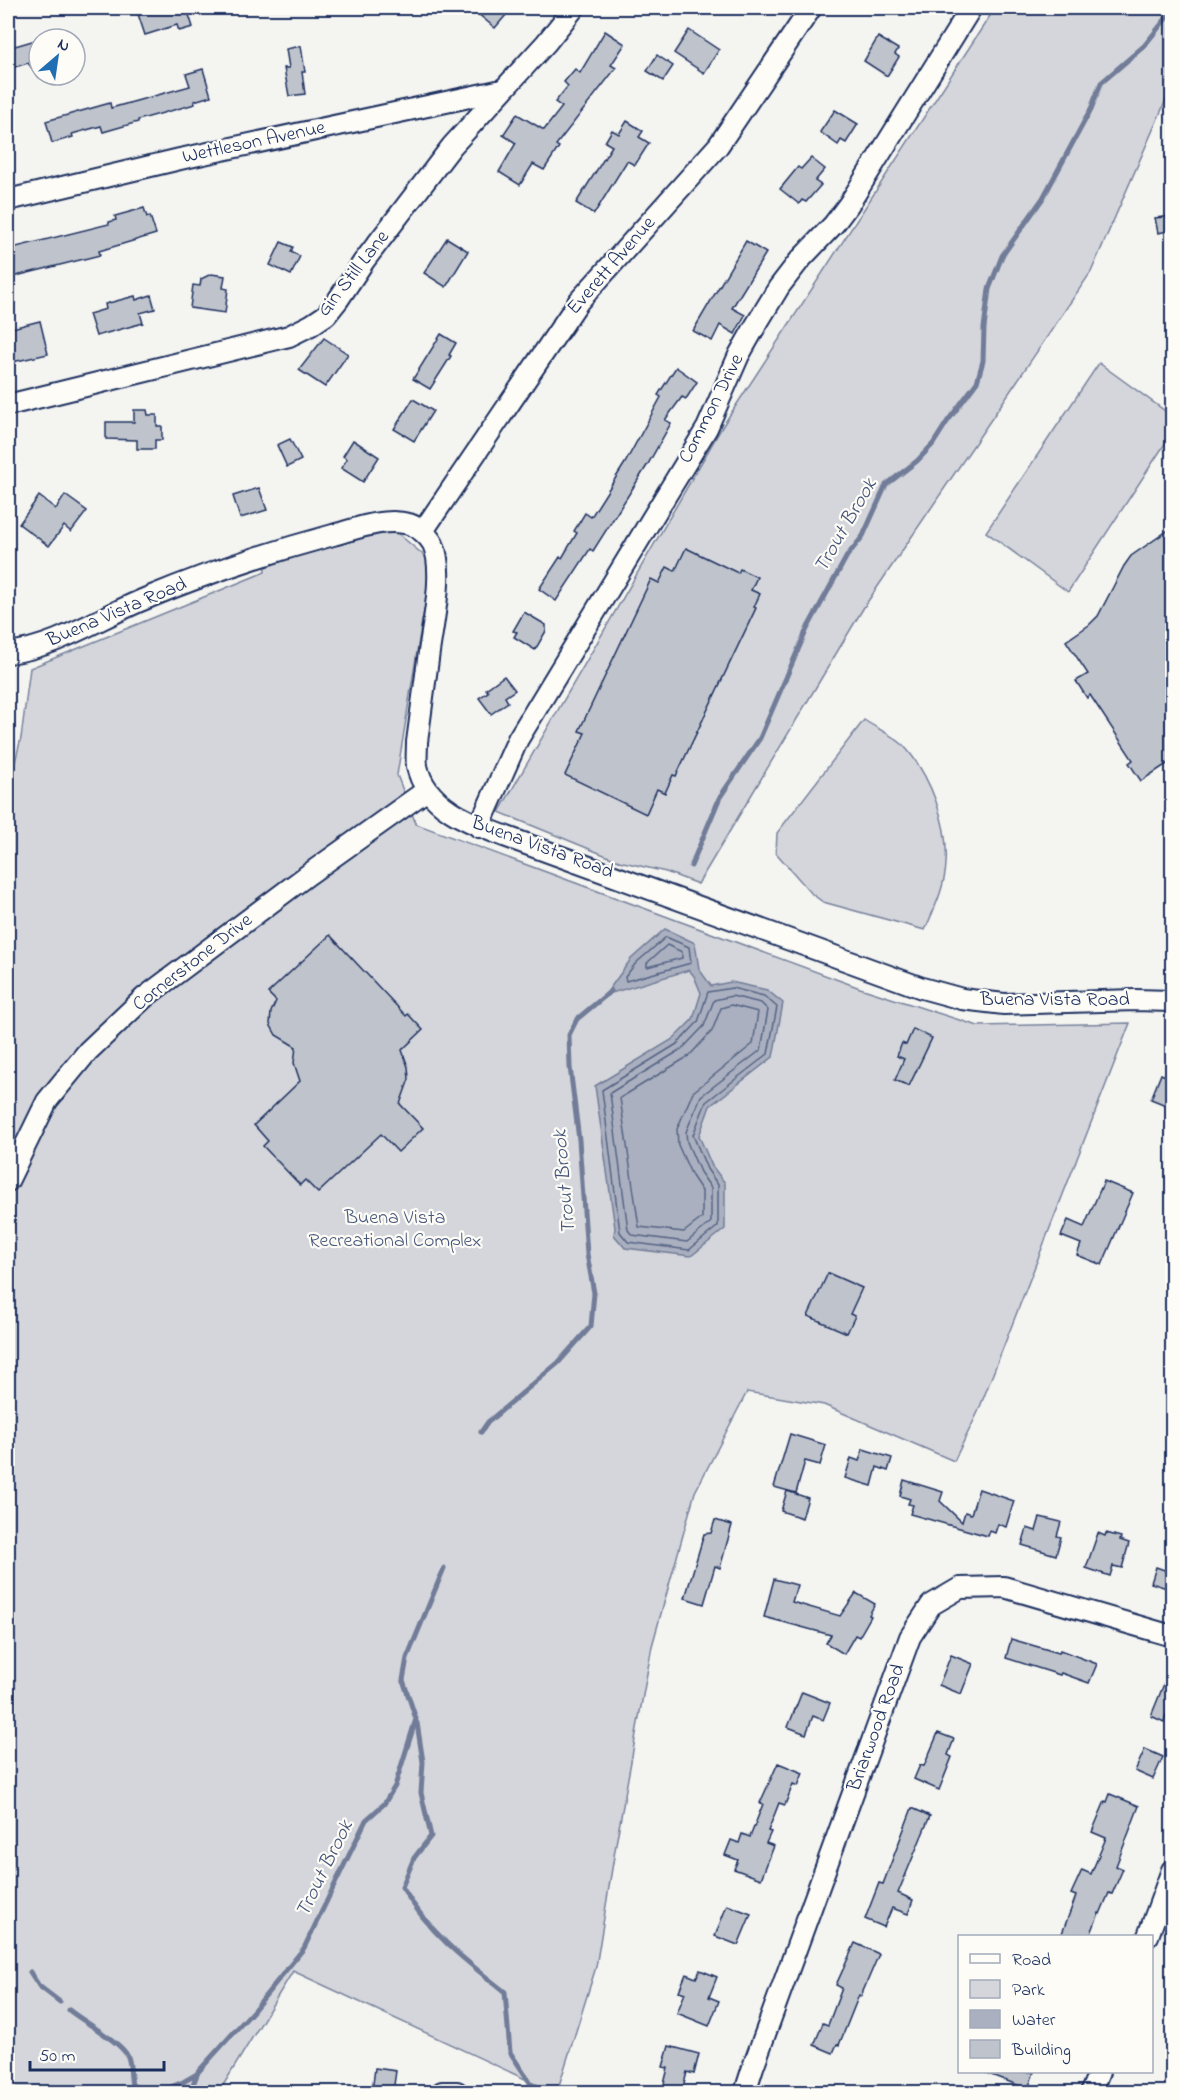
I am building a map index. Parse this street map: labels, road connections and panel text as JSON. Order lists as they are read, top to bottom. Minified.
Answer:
{"streets":{"street":["Wettleson Avenue","Everett Avenue","Gin Still Lane","Common Drive","Buena Vista Road","Cornerstone Drive","Briarwood Road"]},"crossings":[["Wettleson Avenue","Gin Still Lane"],["Everett Avenue","Buena Vista Road"],["Common Drive","Buena Vista Road"],["Buena Vista Road","Cornerstone Drive"]],"water":["Trout Brook"],"parks":["Buena Vista Recreational Complex"],"legend":["Road","Park","Water","Building"],"scale_bar":"50 m","north":"top right"}
